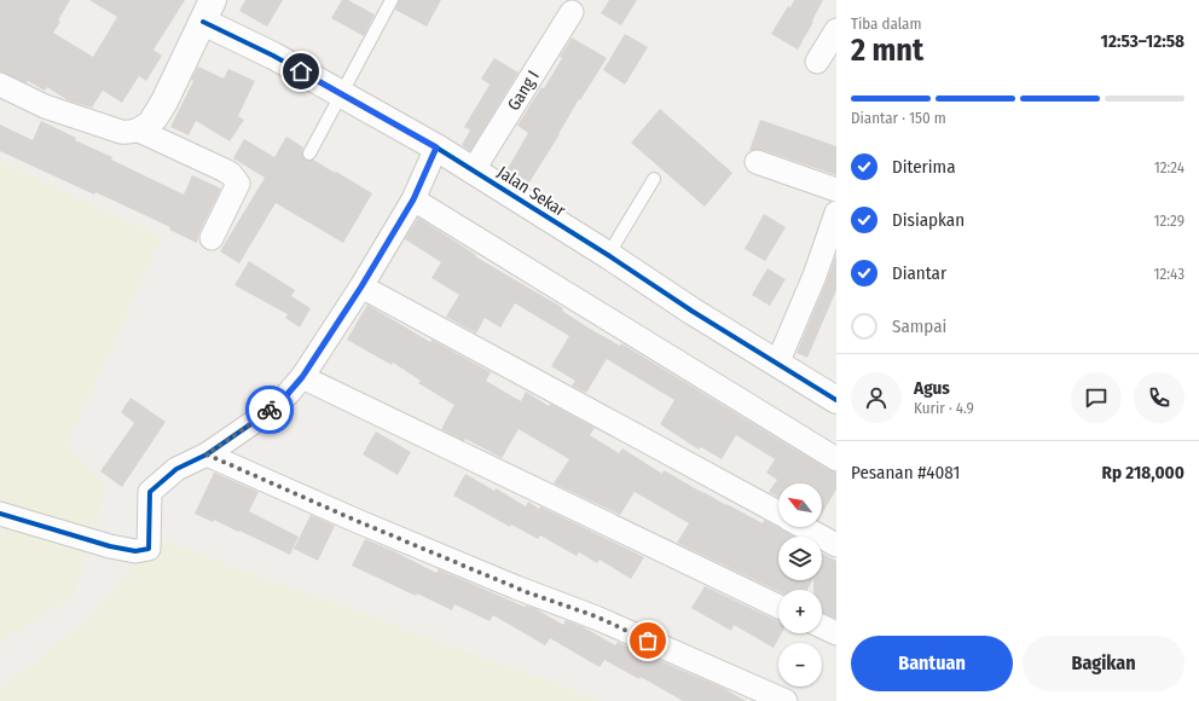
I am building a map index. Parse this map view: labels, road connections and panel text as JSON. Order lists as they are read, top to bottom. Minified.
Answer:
{"streets":{"street":["Gang I","Jalan Sekar"]},"crossings":[["Gang I","Jalan Sekar"]],"north":"top left","page":{"heading":["2 mnt","Tiba dalam","12:53–12:58"],"panel":["Agus","Kurir · 4.9","Pesanan #4081","Rp 218,000"],"bar":"Diantar · 150 m","list":[["Diterima","12:24"],["Disiapkan","12:29"],["Diantar","12:43"],"Sampai"],"map_buttons":["+","−"],"buttons":["Bantuan","Bagikan"]}}
